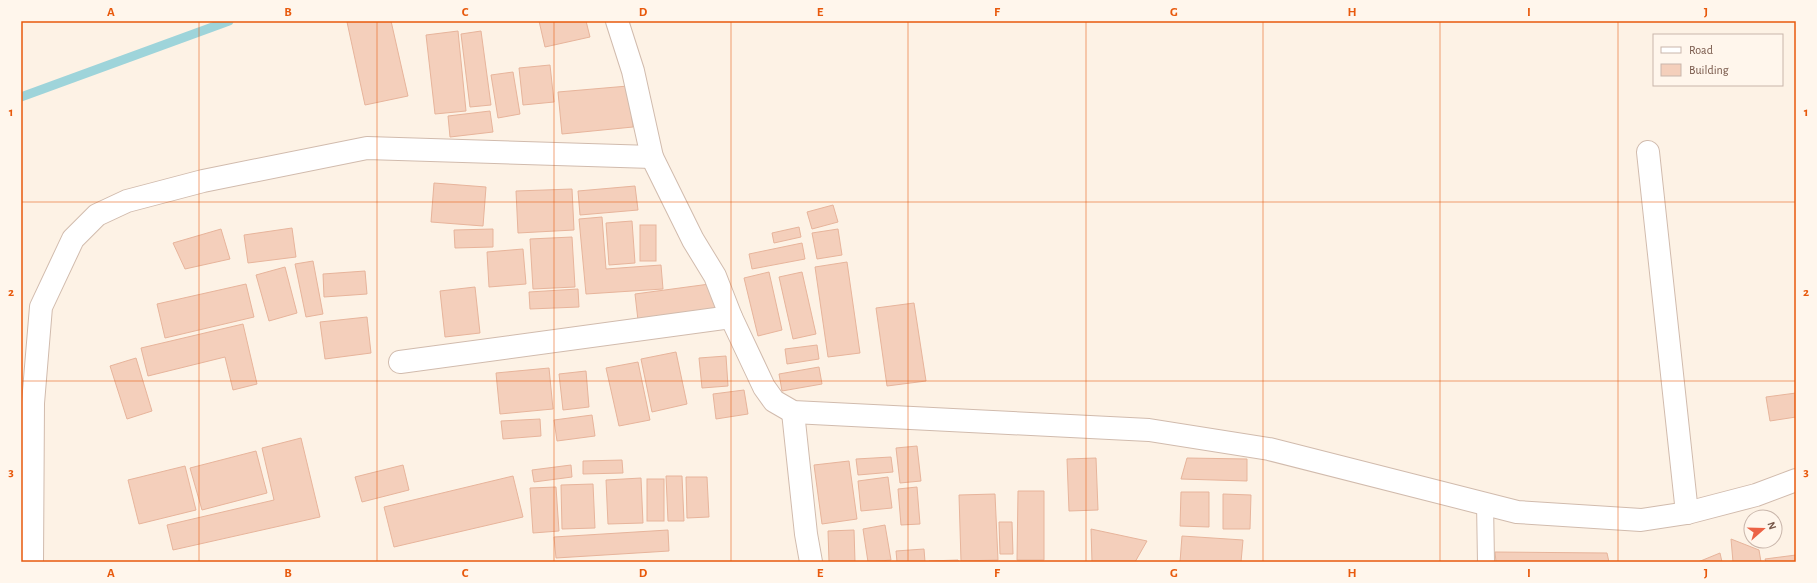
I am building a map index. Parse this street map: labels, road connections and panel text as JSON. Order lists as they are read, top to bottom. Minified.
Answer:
{"legend":["Road","Building"],"north":"right","grid":{"columns":["A","B","C","D","E","F","G","H","I","J"],"rows":["1","2","3"]}}
